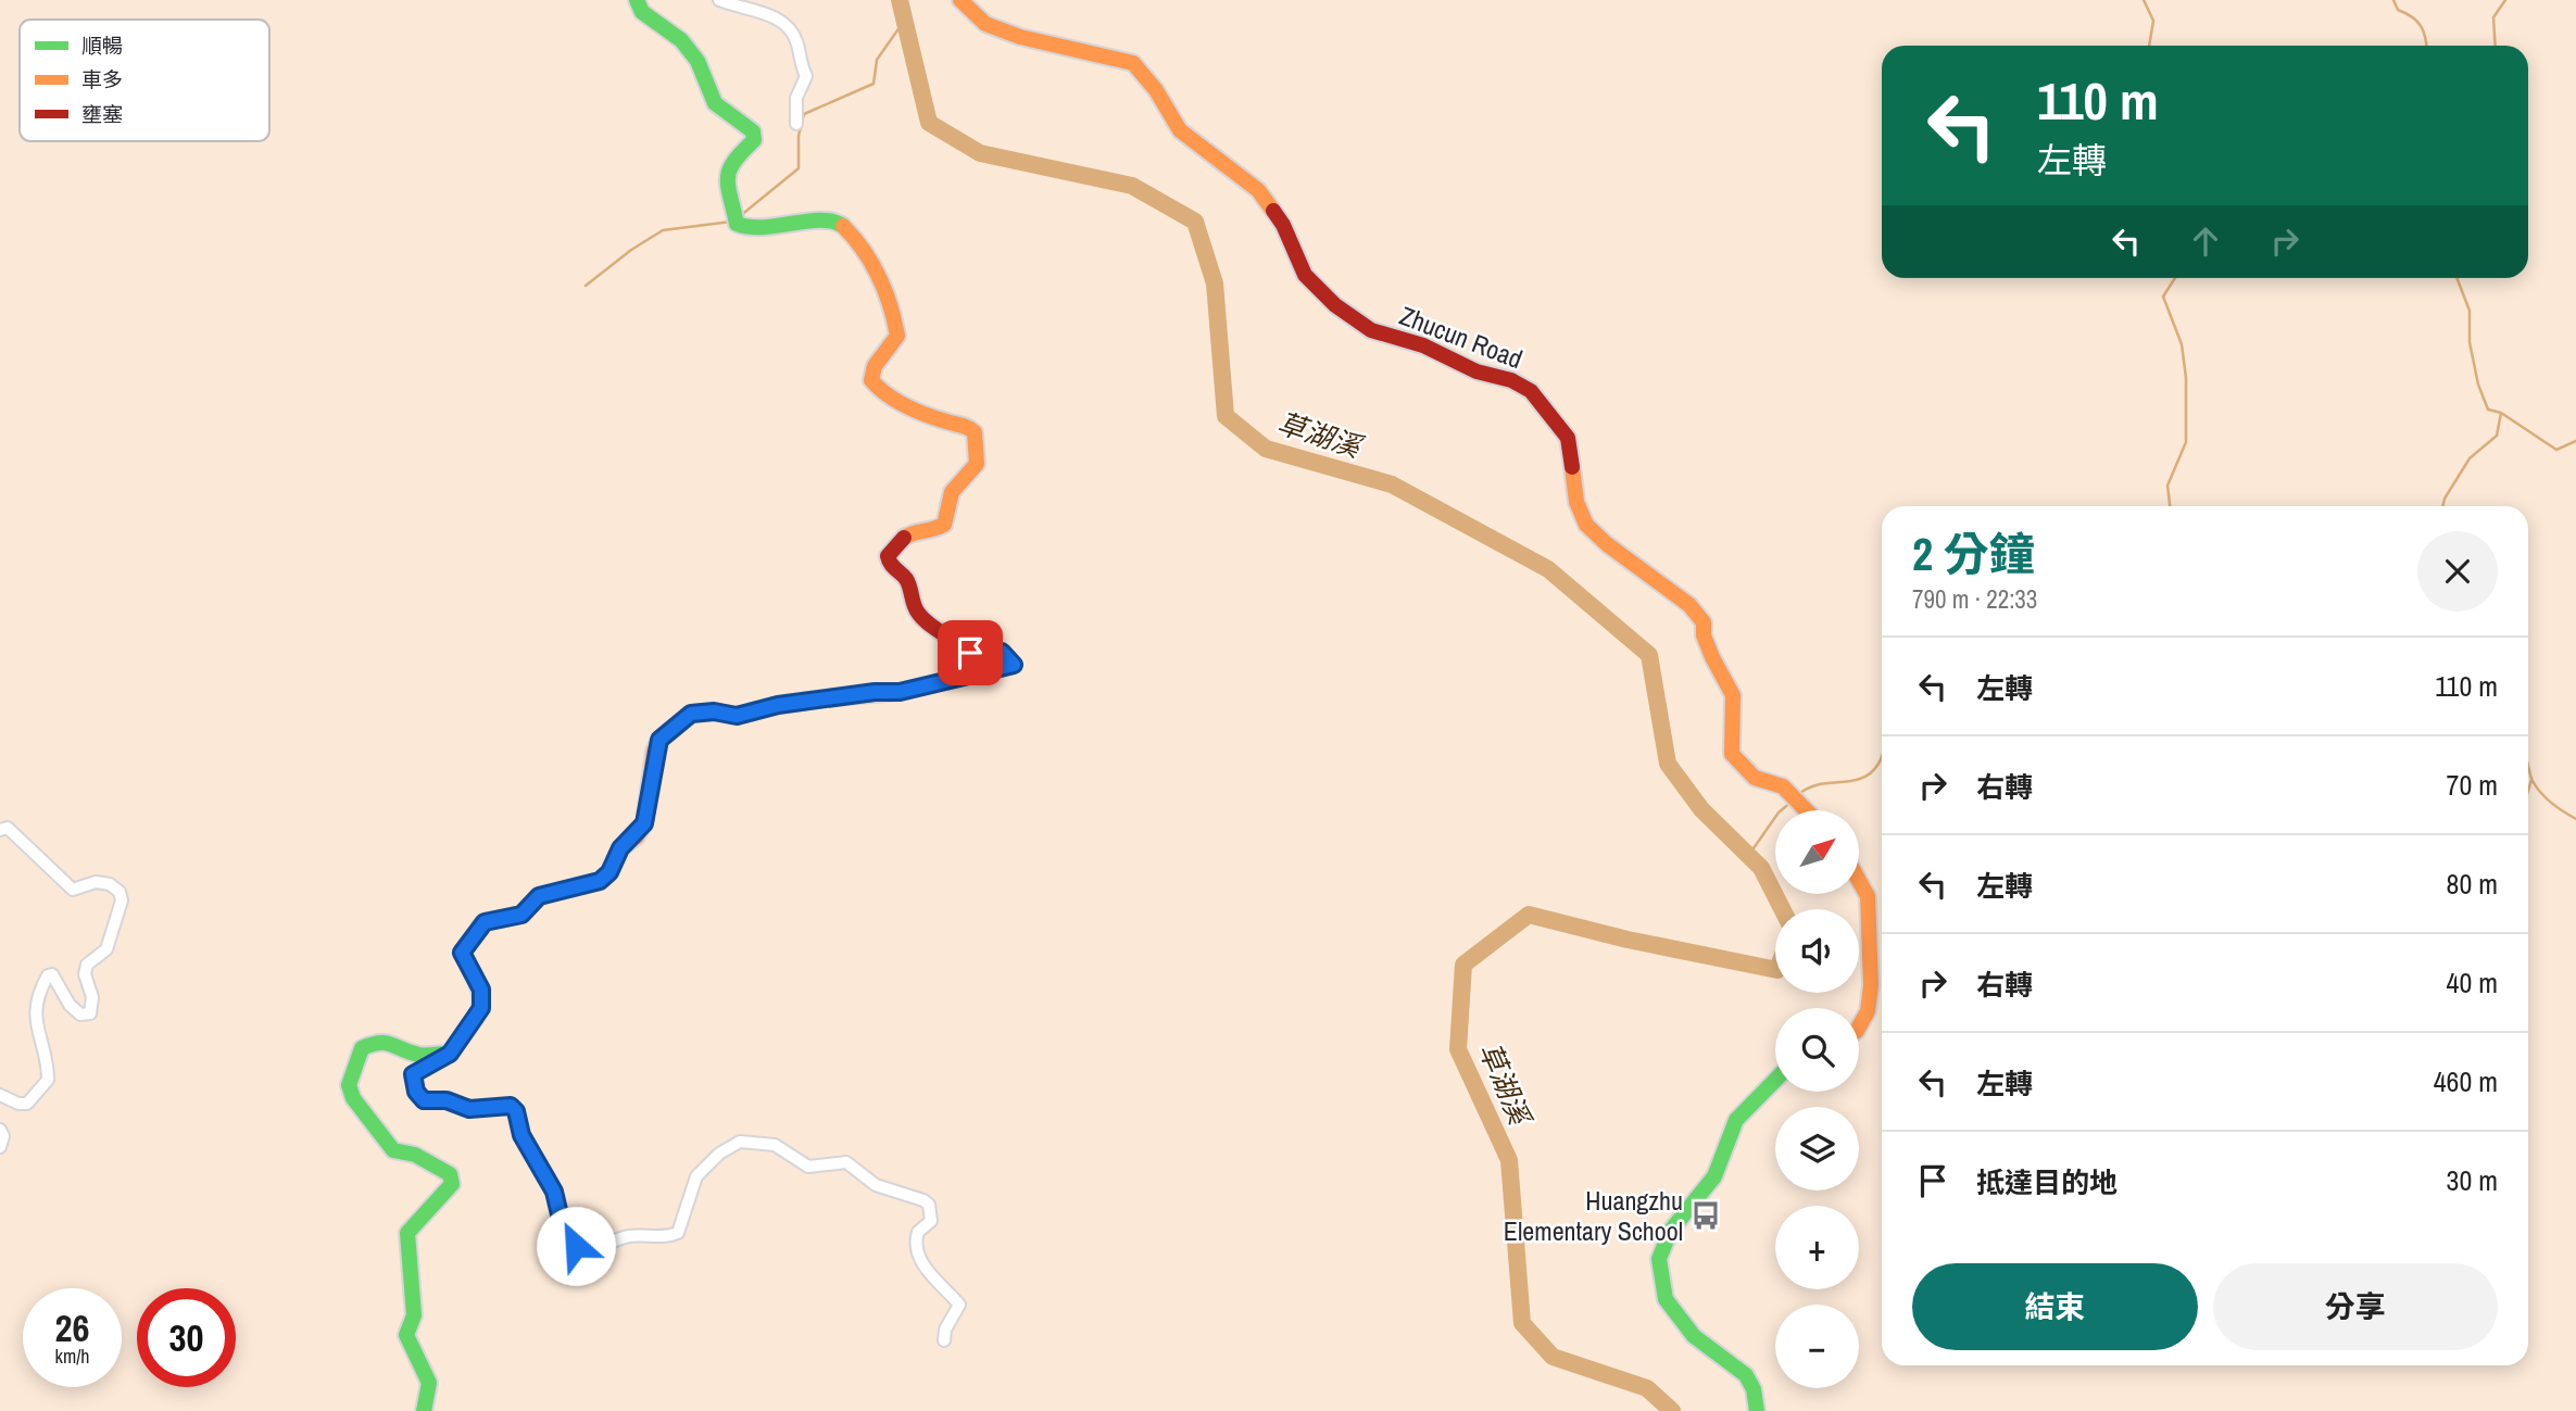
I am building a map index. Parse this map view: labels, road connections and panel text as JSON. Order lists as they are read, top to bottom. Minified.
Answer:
{"streets":{"street":["Zhucun Road"]},"water":["草湖溪"],"places":{"bus stop":["Huangzhu Elementary School"]},"legend":["順暢","車多","壅塞"],"north":"top right","page":{"turn":["110 m","左轉"],"heading":["2 分鐘","790 m · 22:33"],"list":[{"name":"左轉","value":"110 m"},{"name":"右轉","value":"70 m"},{"name":"左轉","value":"80 m"},{"name":"右轉","value":"40 m"},{"name":"左轉","value":"460 m"},{"name":"抵達目的地","value":"30 m"}],"map_buttons":["+","−"],"buttons":["結束","分享"],"speed":"26 km/h","limit":"30"}}
